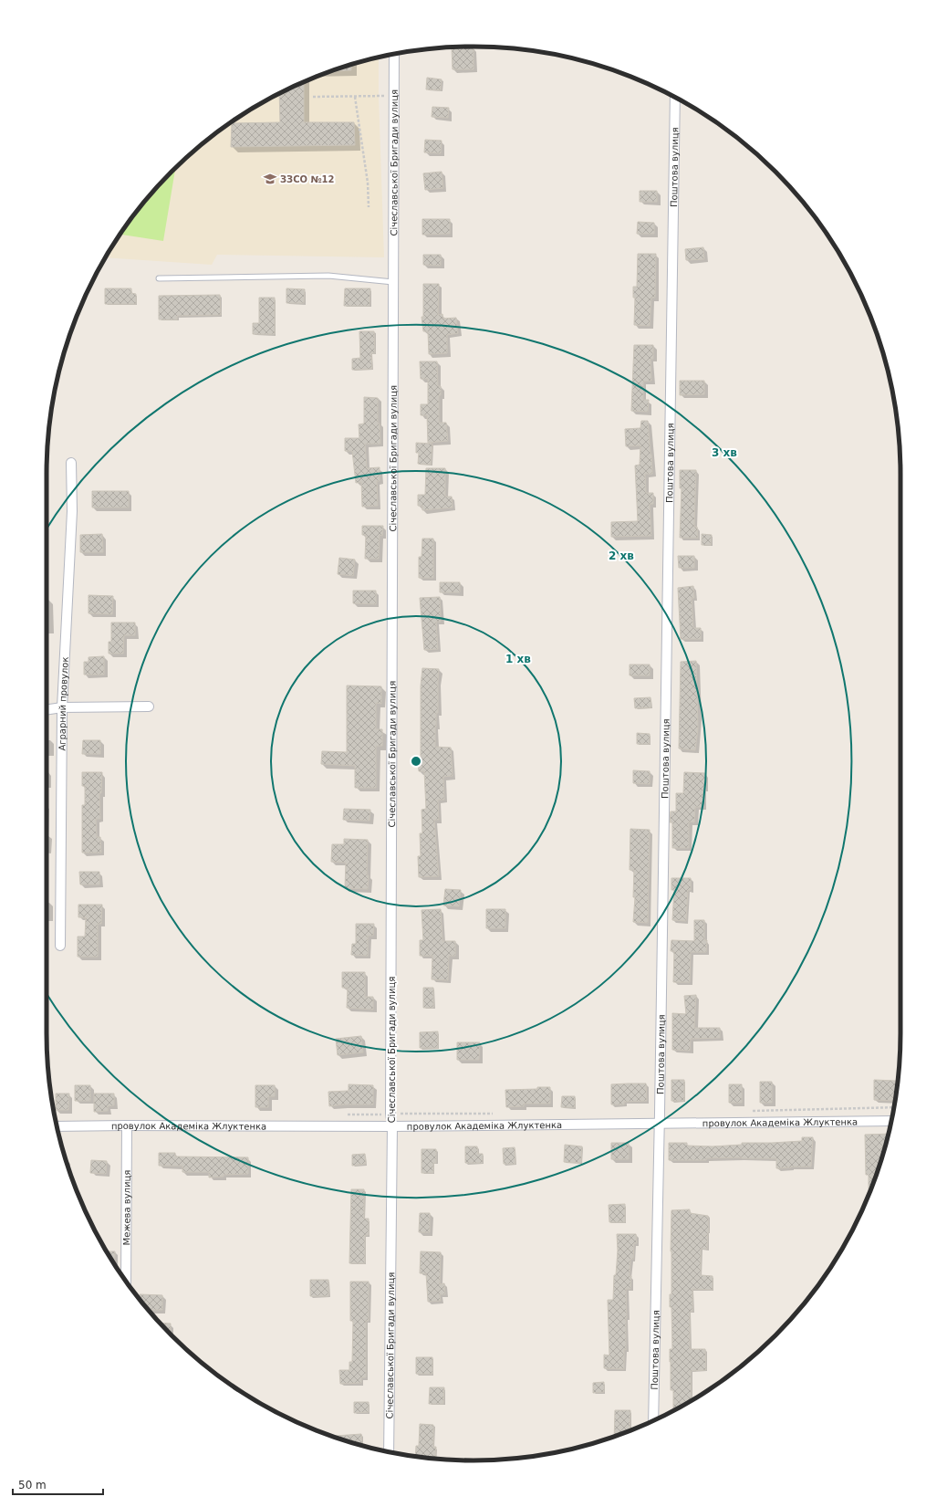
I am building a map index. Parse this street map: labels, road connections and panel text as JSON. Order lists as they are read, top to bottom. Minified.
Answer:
{"streets":{"street":["Січеславської Бригади вулиця","Поштова вулиця","Аграрний провулок","провулок Академіка Жлуктенка","Межева вулиця"]},"crossings":[["Січеславської Бригади вулиця","провулок Академіка Жлуктенка"],["Поштова вулиця","провулок Академіка Жлуктенка"],["провулок Академіка Жлуктенка","Межева вулиця"]],"places":{"school or university":["ЗЗСО №12"]},"scale_bar":"50 m","rings":["3 хв","2 хв","1 хв"]}
